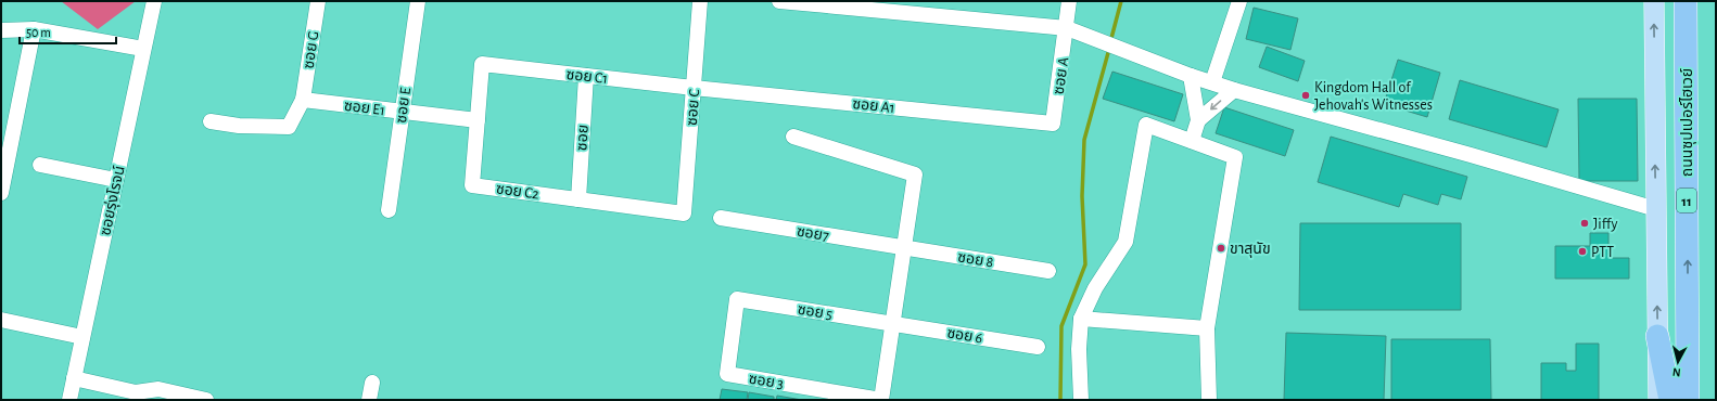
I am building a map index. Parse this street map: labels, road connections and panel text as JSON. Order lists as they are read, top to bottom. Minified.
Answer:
{"streets":{"highway":["ถนนซุปเปอร์ไฮเวย์","11"],"street":["ซอย G","ซอย C1","ซอย A","ซอย E","ซอย A1","ซอย E1","ซอย C","ซอย","ซอย C2","ซอยรุ่งโรจน์","ซอย7","ซอย 8","ซอย 5","ซอย 6","ซอย 3"]},"crossings":[["ซอย G","ซอย E1"],["ซอย C1","ซอย A1"],["ซอย C1","ซอย C"],["ซอย C1","ซอย"],["ซอย C1","ซอย C2"],["ซอย A","ซอย A1"],["ซอย E","ซอย E1"],["ซอย A1","ซอย C"],["ซอย E1","ซอย C2"],["ซอย C","ซอย C2"],["ซอย","ซอย C2"],["ซอย7","ซอย 8"],["ซอย 5","ซอย 6"],["ซอย 5","ซอย 3"]],"one_way":["ถนนซุปเปอร์ไฮเวย์"],"places":["Kingdom Hall of Jehovah's Witnesses","Jiffy","ขาสุนัข","PTT"],"scale_bar":"50 m","north":"bottom"}
